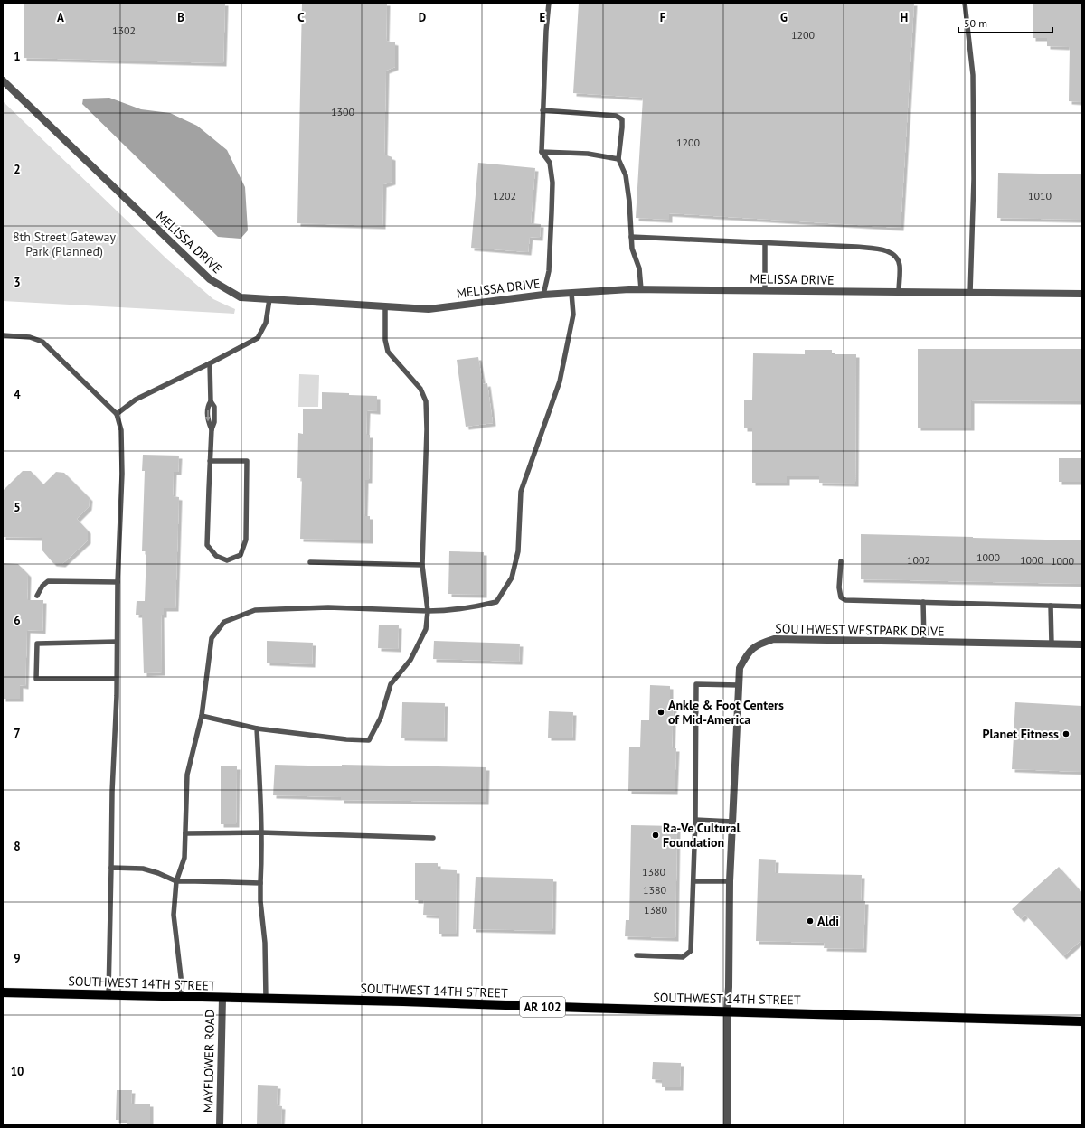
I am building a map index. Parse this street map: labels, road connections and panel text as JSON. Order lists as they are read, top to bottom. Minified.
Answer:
{"streets":{"main road":["SOUTHWEST 14TH STREET","AR 102"],"street":["MELISSA DRIVE","SOUTHWEST WESTPARK DRIVE","MAYFLOWER ROAD"]},"crossings":[["SOUTHWEST WESTPARK DRIVE","SOUTHWEST 14TH STREET"],["SOUTHWEST 14TH STREET","MAYFLOWER ROAD"]],"parks":["8th Street Gateway Park (Planned)"],"places":["Ankle & Foot Centers of Mid-America","Planet Fitness","Ra-Ve Cultural Foundation","Aldi"],"house_numbers":["1302","1200","1300","1200","1202","1010","1000","1002","1000","1000","1380","1380","1380"],"scale_bar":"50 m","grid":{"columns":["A","B","C","D","E","F","G","H"],"rows":["1","2","3","4","5","6","7","8","9","10"]}}
